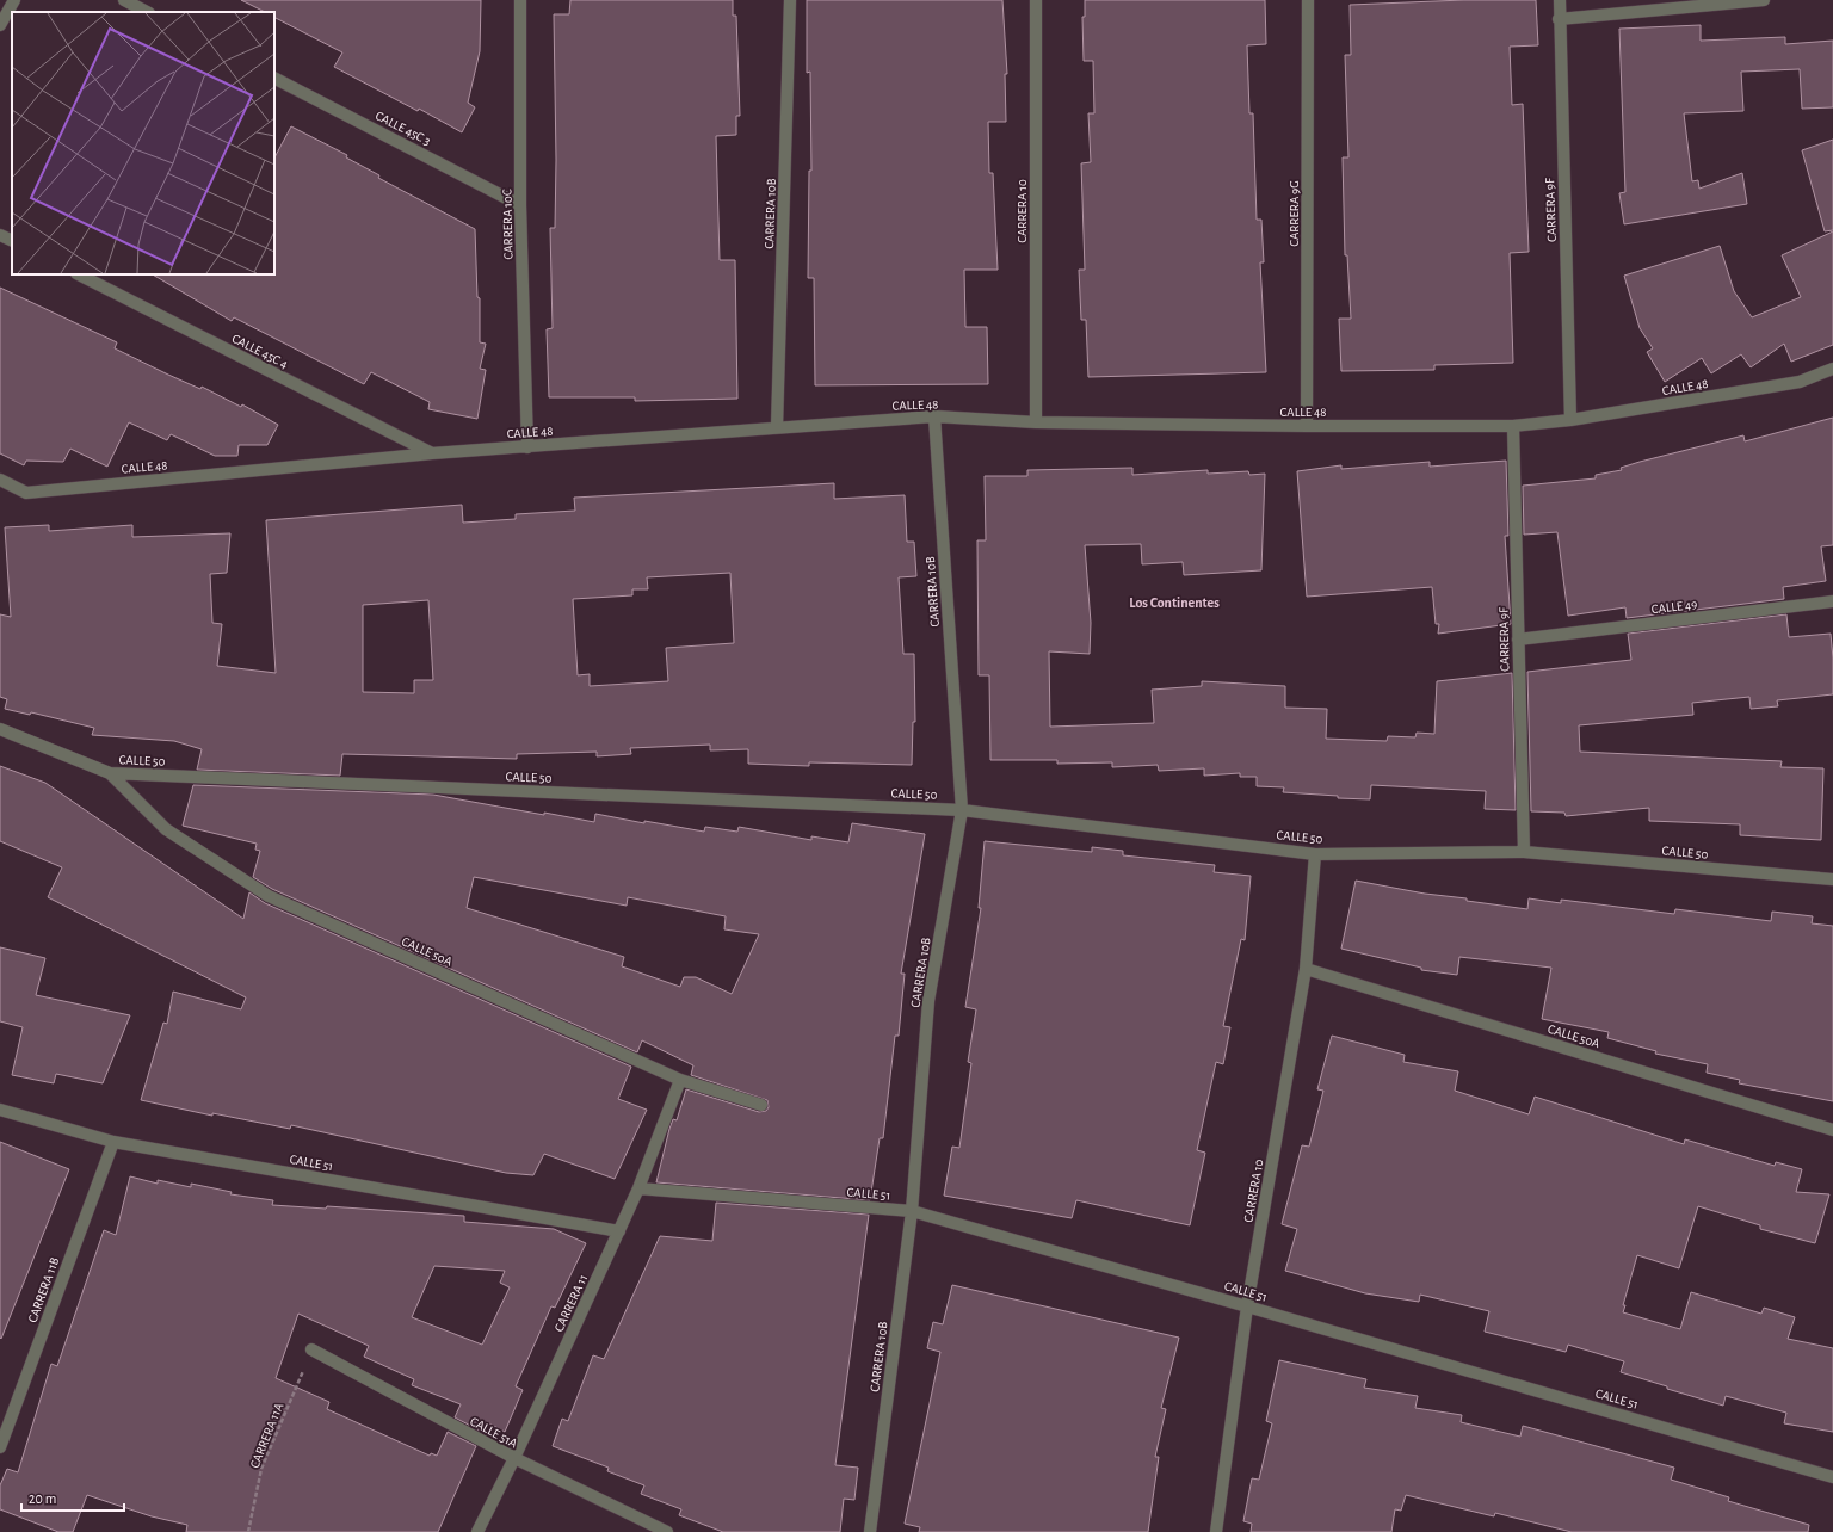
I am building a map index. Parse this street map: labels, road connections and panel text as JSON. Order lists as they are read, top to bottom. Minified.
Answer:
{"streets":{"street":["CALLE 45C 3","CARRERA 9F","CARRERA 10","CARRERA 10B","CARRERA 9G","CARRERA 10C","CALLE 45C 4","CALLE 48","CALLE 49","CALLE 50","CALLE 50A","CALLE 51","CARRERA 11B","CARRERA 11","CALLE 51A"],"path":["CARRERA 11A"]},"crossings":[["CALLE 45C 3","CARRERA 10C"],["CARRERA 9F","CALLE 48"],["CARRERA 9F","CALLE 49"],["CARRERA 9F","CALLE 50"],["CARRERA 10","CALLE 48"],["CARRERA 10","CALLE 50"],["CARRERA 10","CALLE 50A"],["CARRERA 10","CALLE 51"],["CARRERA 10B","CALLE 48"],["CARRERA 10B","CALLE 50"],["CARRERA 10B","CALLE 51"],["CARRERA 9G","CALLE 48"],["CARRERA 10C","CALLE 48"],["CALLE 45C 4","CALLE 48"],["CALLE 50","CALLE 50A"],["CALLE 50A","CARRERA 11"],["CALLE 51","CARRERA 11B"],["CALLE 51","CARRERA 11"],["CARRERA 11","CALLE 51A"],["CALLE 51A","CARRERA 11A"]],"districts":["Los Continentes"],"scale_bar":"20 m"}
